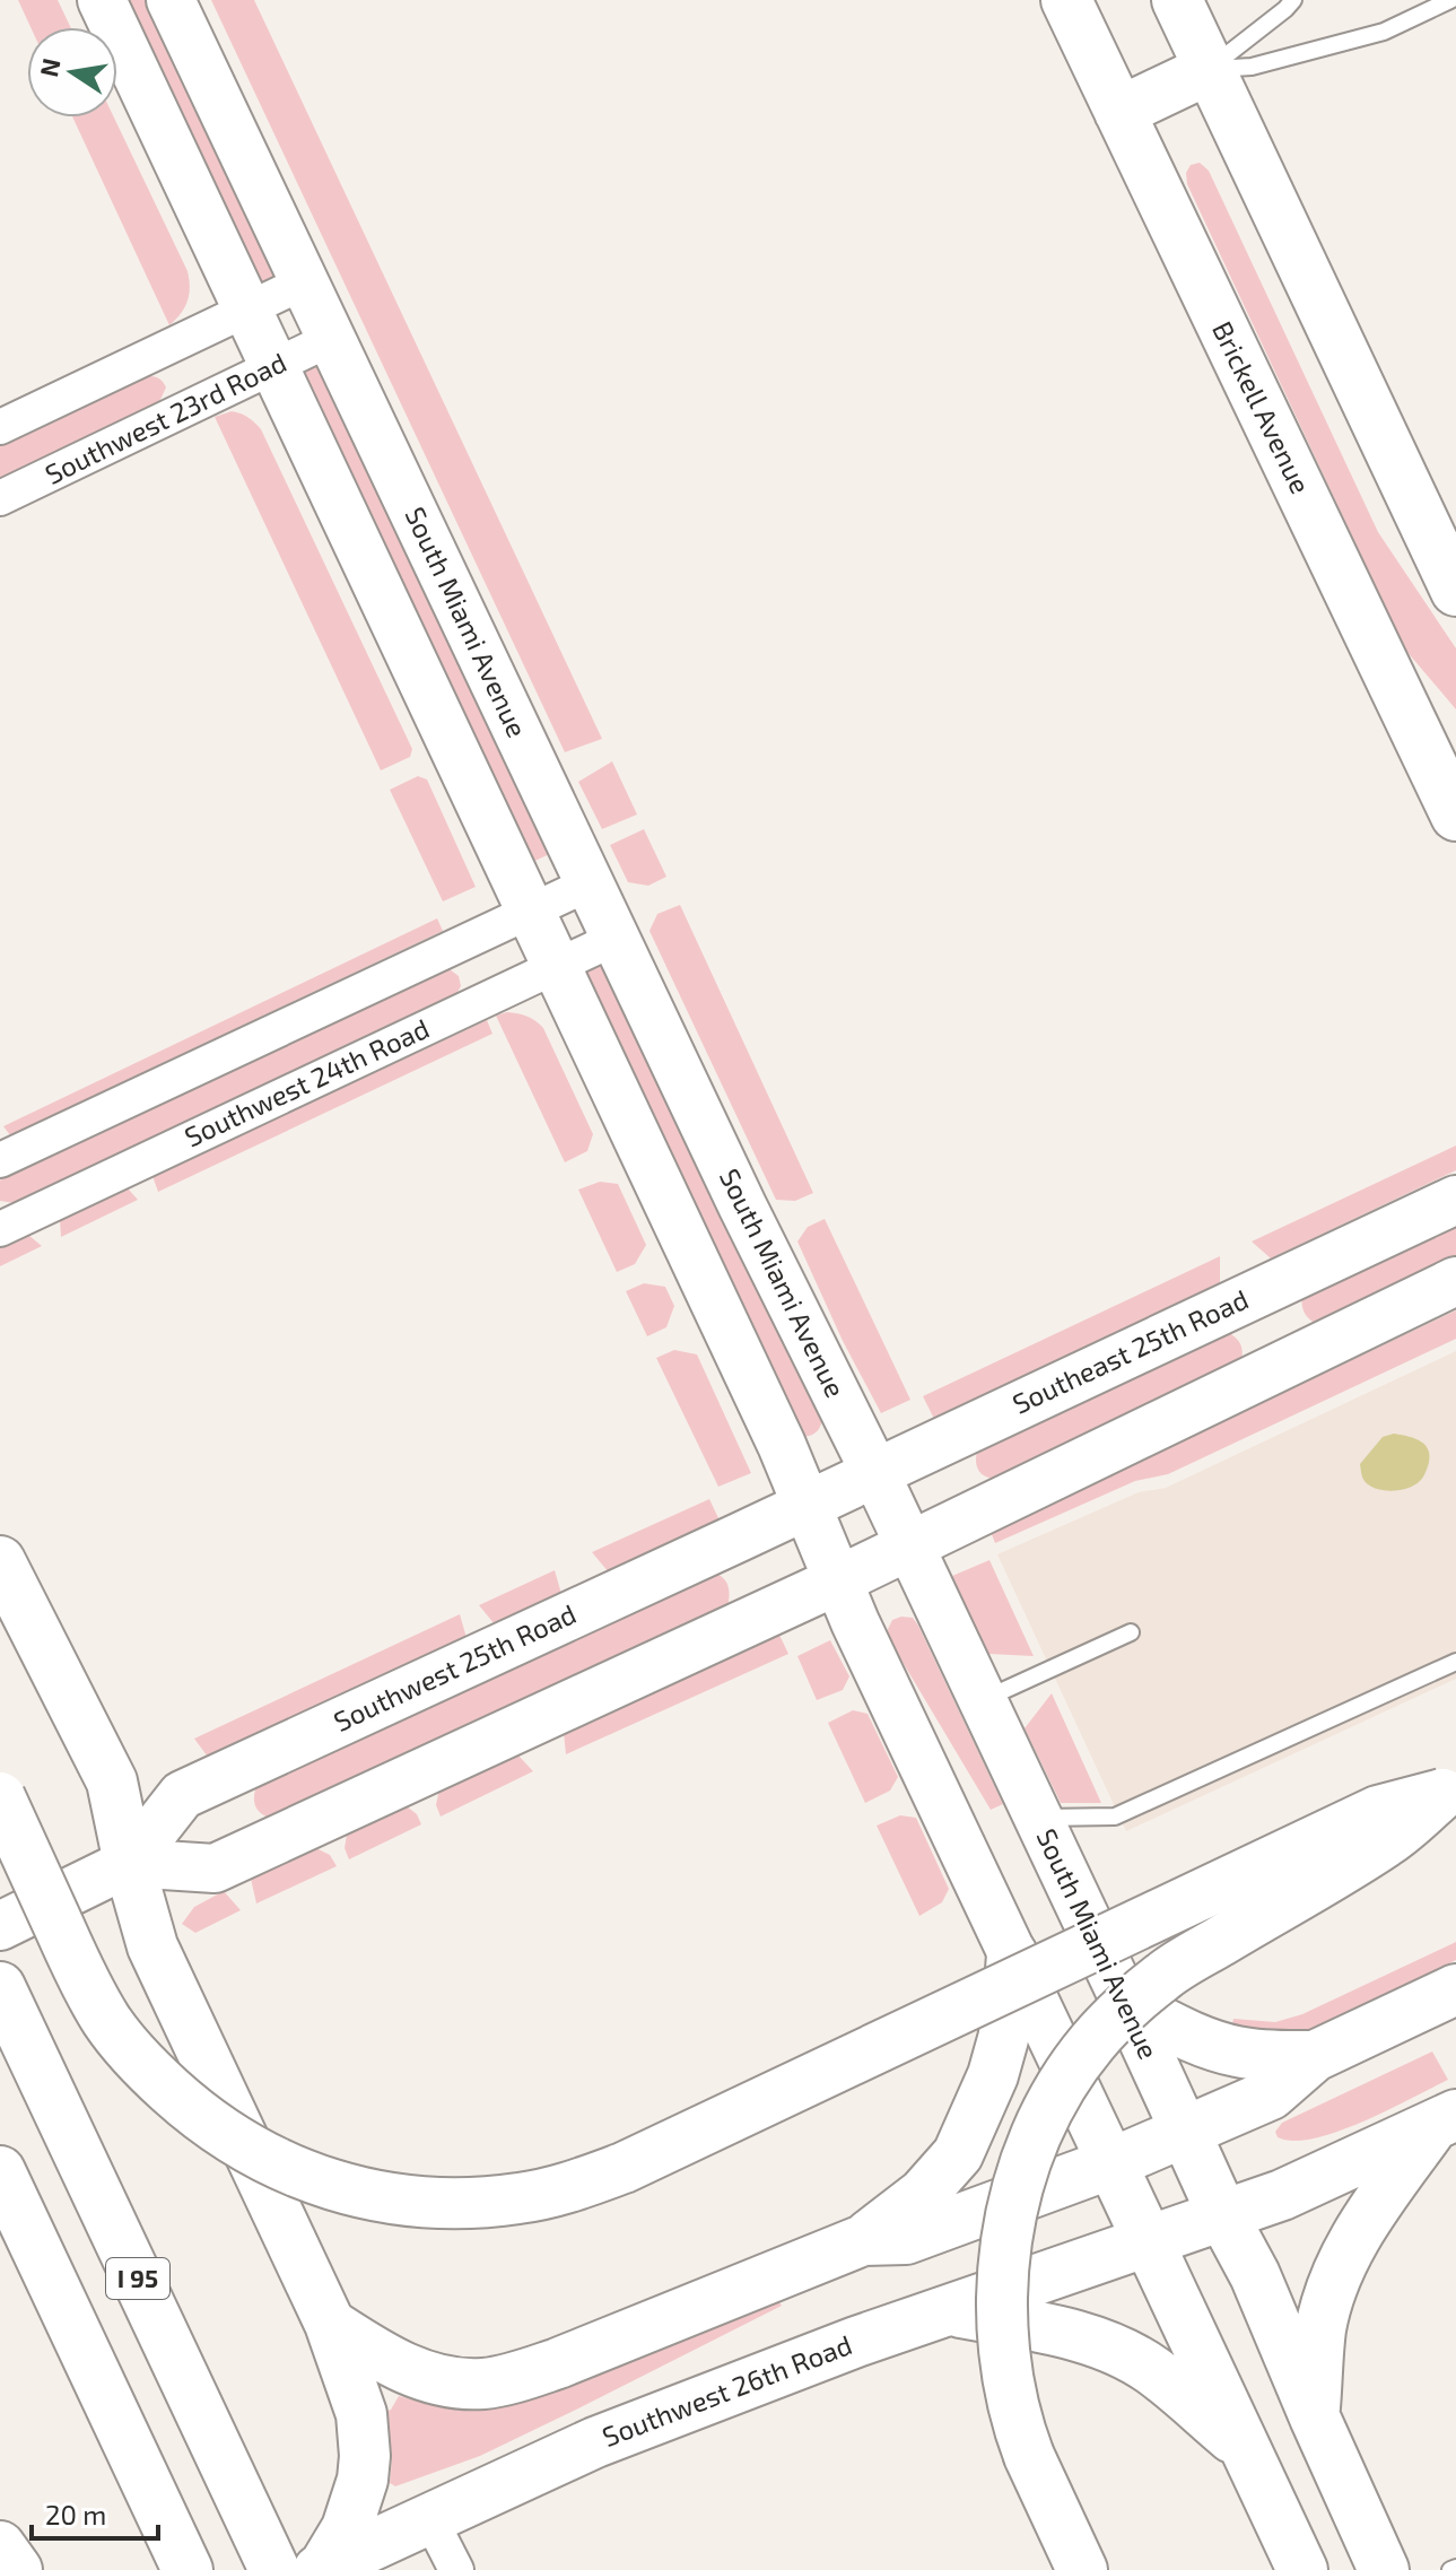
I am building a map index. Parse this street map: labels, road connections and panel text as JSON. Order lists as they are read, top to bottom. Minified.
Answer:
{"streets":{"main road":["Brickell Avenue","South Miami Avenue","Southeast 25th Road","Southwest 25th Road","I 95","Southwest 26th Road"],"street":["Southwest 23rd Road","Southwest 24th Road"]},"crossings":[["Southwest 23rd Road","South Miami Avenue"],["South Miami Avenue","Southwest 24th Road"],["South Miami Avenue","Southeast 25th Road"],["South Miami Avenue","Southwest 26th Road"],["Southeast 25th Road","Southwest 25th Road"]],"scale_bar":"20 m","north":"left"}
